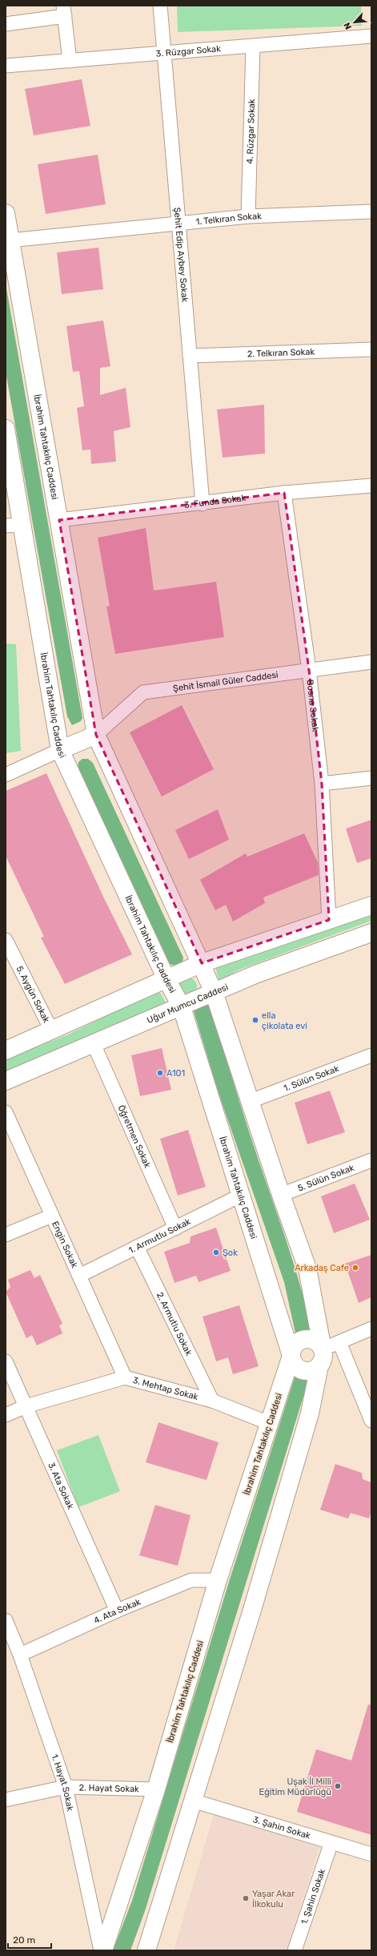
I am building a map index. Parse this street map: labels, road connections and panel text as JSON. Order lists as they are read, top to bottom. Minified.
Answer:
{"streets":{"main road":["İbrahim Tahtakılıç Caddesi","Uğur Mumcu Caddesi"],"street":["3. Rüzgar Sokak","4. Rüzgar Sokak","1. Telkıran Sokak","Şehit Edip Aybey Sokak","2. Telkıran Sokak","3. Funda Sokak","Şehit İsmail Güler Caddesi","Bosna Sokak","5. Aygün Sokak","1. Sülün Sokak","Öğretmen Sokak","5. Sülün Sokak","1. Armutlu Sokak","Engin Sokak","2. Armutlu Sokak","3. Mehtap Sokak","3. Ata Sokak","4. Ata Sokak","1. Hayat Sokak","2. Hayat Sokak","3. Şahin Sokak","1. Şahin Sokak"]},"crossings":[["3. Rüzgar Sokak","4. Rüzgar Sokak"],["3. Rüzgar Sokak","Şehit Edip Aybey Sokak"],["4. Rüzgar Sokak","1. Telkıran Sokak"],["1. Telkıran Sokak","Şehit Edip Aybey Sokak"],["1. Telkıran Sokak","İbrahim Tahtakılıç Caddesi"],["Şehit Edip Aybey Sokak","2. Telkıran Sokak"],["Şehit Edip Aybey Sokak","3. Funda Sokak"],["İbrahim Tahtakılıç Caddesi","3. Funda Sokak"],["İbrahim Tahtakılıç Caddesi","Şehit İsmail Güler Caddesi"],["İbrahim Tahtakılıç Caddesi","Uğur Mumcu Caddesi"],["İbrahim Tahtakılıç Caddesi","1. Sülün Sokak"],["İbrahim Tahtakılıç Caddesi","5. Sülün Sokak"],["İbrahim Tahtakılıç Caddesi","1. Armutlu Sokak"],["İbrahim Tahtakılıç Caddesi","3. Mehtap Sokak"],["İbrahim Tahtakılıç Caddesi","4. Ata Sokak"],["İbrahim Tahtakılıç Caddesi","1. Hayat Sokak"],["İbrahim Tahtakılıç Caddesi","2. Hayat Sokak"],["İbrahim Tahtakılıç Caddesi","3. Şahin Sokak"],["3. Funda Sokak","Bosna Sokak"],["Şehit İsmail Güler Caddesi","Bosna Sokak"],["Uğur Mumcu Caddesi","Öğretmen Sokak"],["Öğretmen Sokak","1. Armutlu Sokak"],["1. Armutlu Sokak","Engin Sokak"],["1. Armutlu Sokak","2. Armutlu Sokak"],["Engin Sokak","3. Mehtap Sokak"],["2. Armutlu Sokak","3. Mehtap Sokak"],["3. Mehtap Sokak","3. Ata Sokak"],["3. Ata Sokak","4. Ata Sokak"],["4. Ata Sokak","1. Hayat Sokak"],["1. Hayat Sokak","2. Hayat Sokak"],["3. Şahin Sokak","1. Şahin Sokak"]],"places":["ella çikolata evi","A101","Şok","Arkadaş Cafe","Uşak İl Milli Eğitim Müdürlüğü","Yaşar Akar İlkokulu"],"scale_bar":"20 m","north":"bottom left"}
